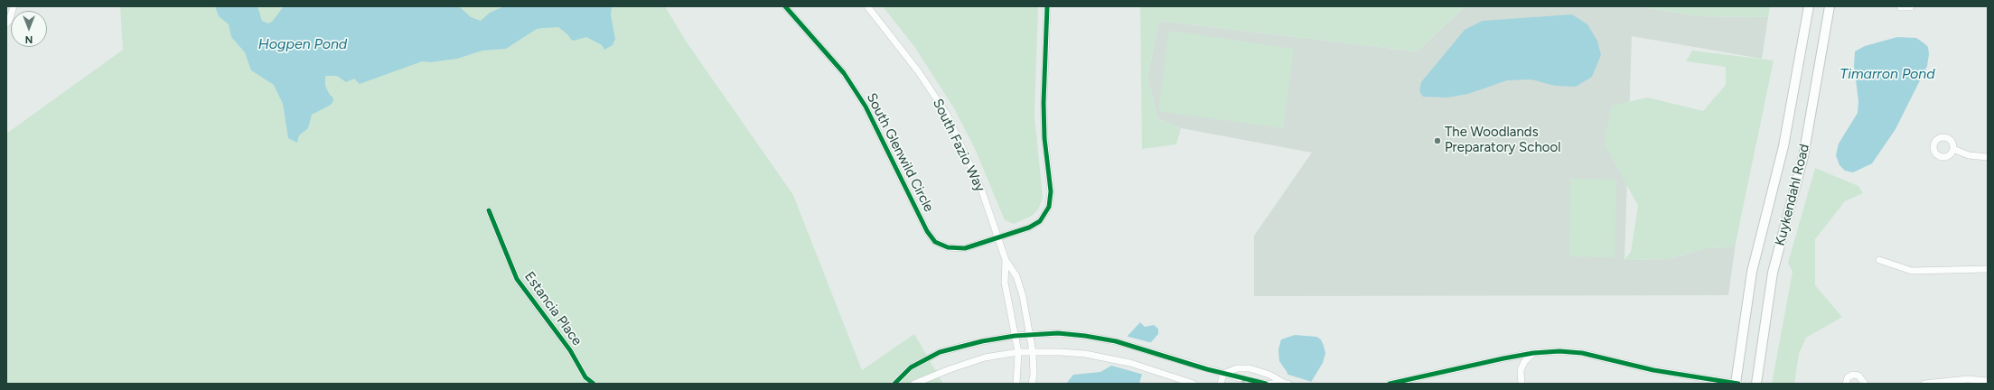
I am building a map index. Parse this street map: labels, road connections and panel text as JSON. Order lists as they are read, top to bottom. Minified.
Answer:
{"streets":{"main road":["Kuykendahl Road"],"street":["South Fazio Way","South Glenwild Circle","Estancia Place"]},"crossings":[["South Fazio Way","South Glenwild Circle"]],"water":["Hogpen Pond","Timarron Pond"],"places":["The Woodlands Preparatory School"],"north":"bottom"}
